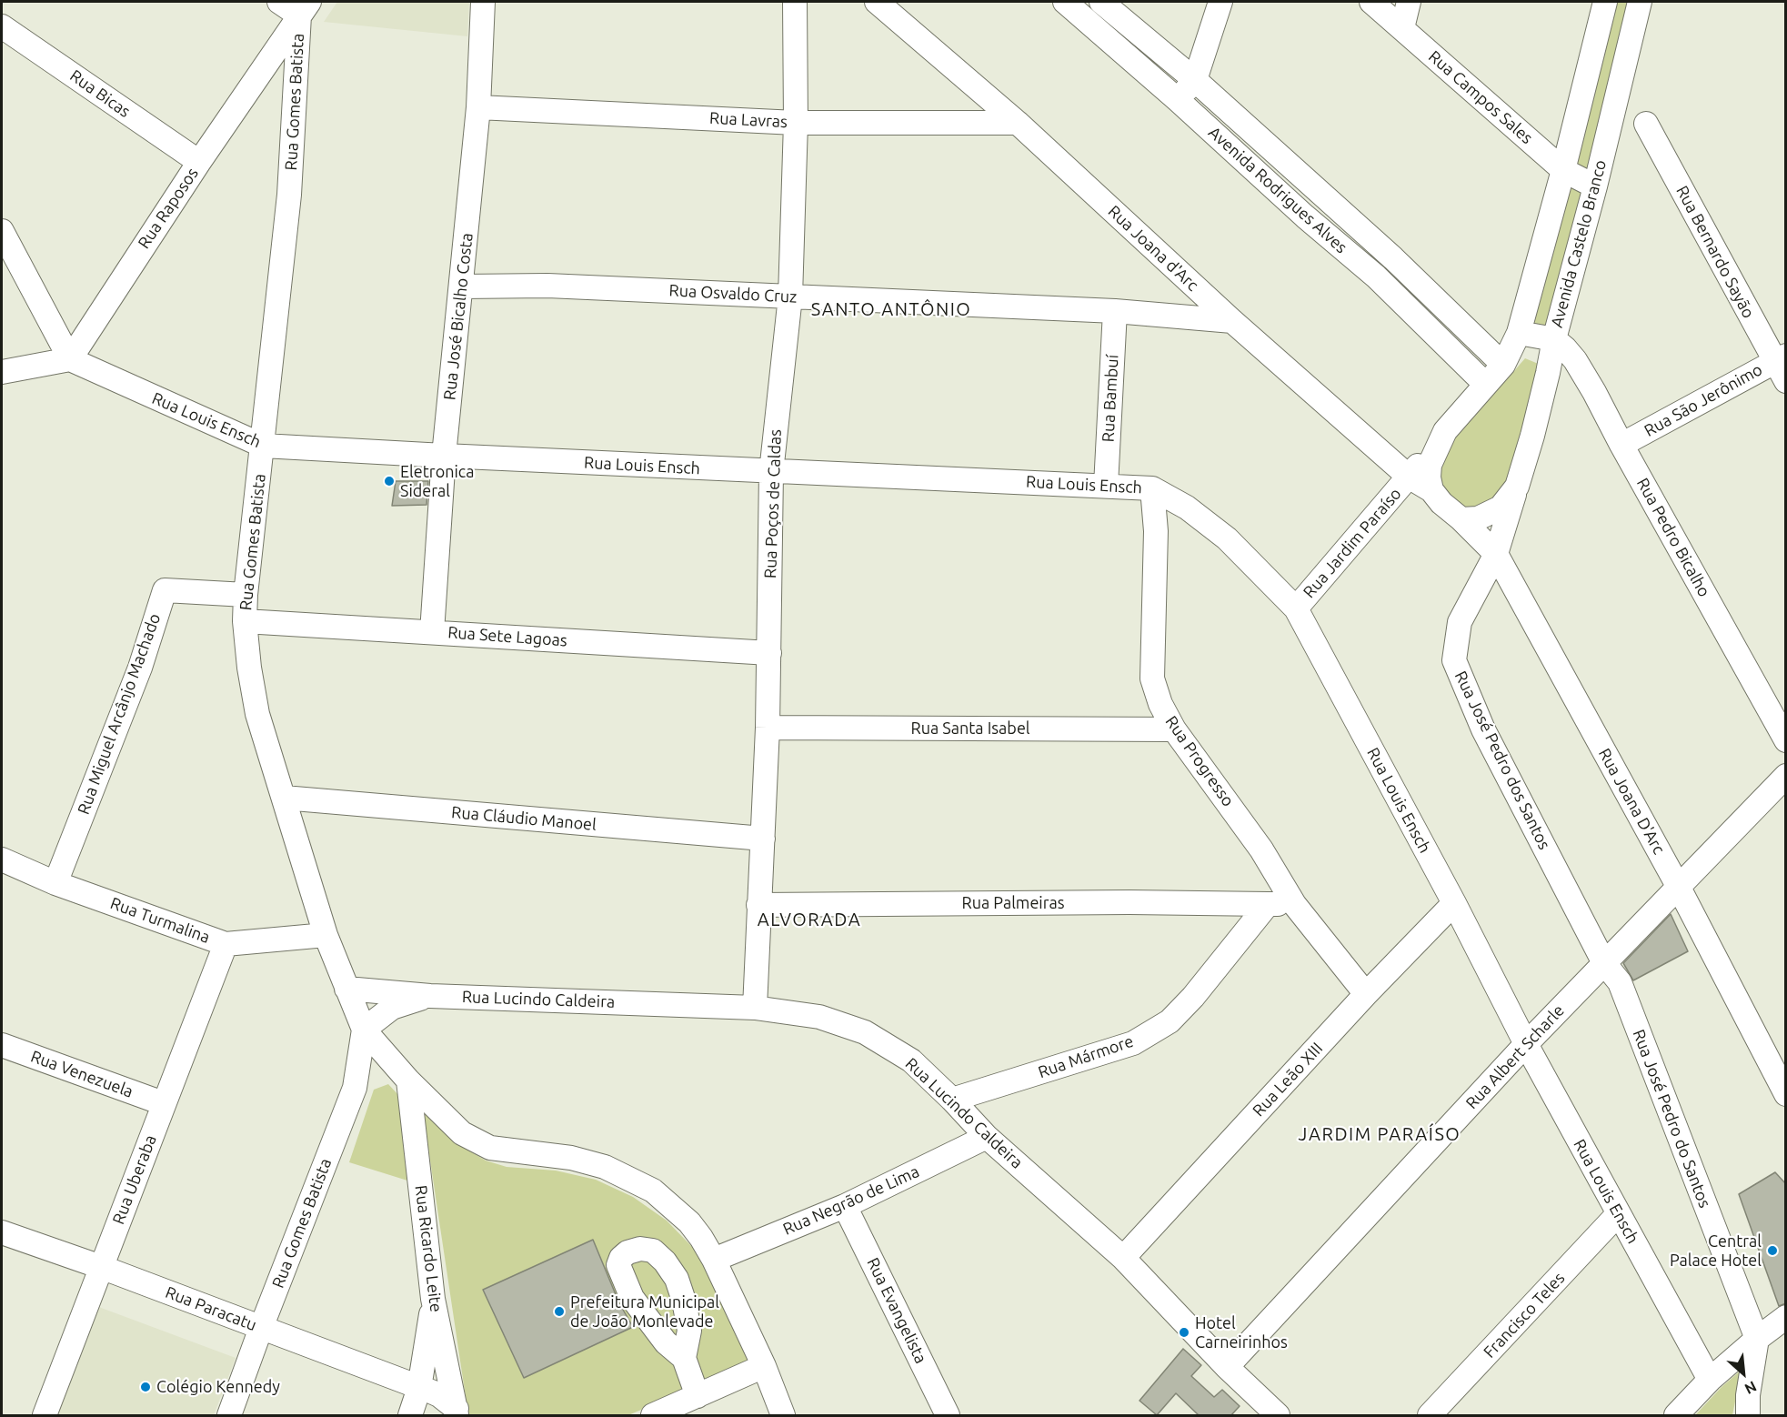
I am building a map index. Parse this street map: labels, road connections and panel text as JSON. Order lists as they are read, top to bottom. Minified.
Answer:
{"streets":{"street":["Rua Bicas","Rua Campos Sales","Rua Gomes Batista","Rua Lavras","Avenida Rodrigues Alves","Rua Raposos","Avenida Castelo Branco","Rua Joana d'Arc","Rua Bernardo Sayão","Rua Osvaldo Cruz","Rua José Bicalho Costa","Rua Bambuí","Rua São Jerônimo","Rua Louis Ensch","Rua Poços de Caldas","Rua Pedro Bicalho","Rua Jardim Paraíso","Rua Sete Lagoas","Rua Miguel Arcânjo Machado","Rua Santa Isabel","Rua José Pedro dos Santos","Rua Progresso","Rua Joana D'Arc","Rua Cláudio Manoel","Rua Palmeiras","Rua Turmalina","Rua Lucindo Caldeira","Rua Mármore","Rua Albert Scharle","Rua Venezuela","Rua Leão XIII","Rua José Pedro do Santos","Rua Uberaba","Rua Negrão de Lima","Rua Ricardo Leite","Rua Paracatu","Rua Evangelista","Francisco Teles"]},"crossings":[["Rua Bicas","Rua Raposos"],["Rua Campos Sales","Avenida Castelo Branco"],["Rua Gomes Batista","Rua Raposos"],["Rua Gomes Batista","Rua Louis Ensch"],["Rua Gomes Batista","Rua Sete Lagoas"],["Rua Gomes Batista","Rua Miguel Arcânjo Machado"],["Rua Gomes Batista","Rua Cláudio Manoel"],["Rua Gomes Batista","Rua Turmalina"],["Rua Gomes Batista","Rua Lucindo Caldeira"],["Rua Gomes Batista","Rua Paracatu"],["Rua Lavras","Rua Joana d'Arc"],["Rua Lavras","Rua José Bicalho Costa"],["Rua Lavras","Rua Poços de Caldas"],["Avenida Rodrigues Alves","Avenida Castelo Branco"],["Rua Raposos","Rua Louis Ensch"],["Avenida Castelo Branco","Rua Joana d'Arc"],["Avenida Castelo Branco","Rua Pedro Bicalho"],["Avenida Castelo Branco","Rua Jardim Paraíso"],["Avenida Castelo Branco","Rua José Pedro dos Santos"],["Avenida Castelo Branco","Rua Joana D'Arc"],["Rua Joana d'Arc","Rua Osvaldo Cruz"],["Rua Joana d'Arc","Rua Jardim Paraíso"],["Rua Bernardo Sayão","Rua São Jerônimo"],["Rua Osvaldo Cruz","Rua José Bicalho Costa"],["Rua Osvaldo Cruz","Rua Bambuí"],["Rua Osvaldo Cruz","Rua Poços de Caldas"],["Rua José Bicalho Costa","Rua Louis Ensch"],["Rua José Bicalho Costa","Rua Sete Lagoas"],["Rua Bambuí","Rua Louis Ensch"],["Rua São Jerônimo","Rua Pedro Bicalho"],["Rua Louis Ensch","Rua Poços de Caldas"],["Rua Louis Ensch","Rua Jardim Paraíso"],["Rua Louis Ensch","Rua Progresso"],["Rua Louis Ensch","Rua Albert Scharle"],["Rua Louis Ensch","Rua Leão XIII"],["Rua Louis Ensch","Francisco Teles"],["Rua Poços de Caldas","Rua Sete Lagoas"],["Rua Poços de Caldas","Rua Santa Isabel"],["Rua Poços de Caldas","Rua Cláudio Manoel"],["Rua Poços de Caldas","Rua Palmeiras"],["Rua Poços de Caldas","Rua Lucindo Caldeira"],["Rua Miguel Arcânjo Machado","Rua Turmalina"],["Rua Santa Isabel","Rua Progresso"],["Rua José Pedro dos Santos","Rua Joana D'Arc"],["Rua José Pedro dos Santos","Rua Albert Scharle"],["Rua José Pedro dos Santos","Rua José Pedro do Santos"],["Rua Progresso","Rua Leão XIII"],["Rua Joana D'Arc","Rua Albert Scharle"],["Rua Palmeiras","Rua Mármore"],["Rua Turmalina","Rua Uberaba"],["Rua Lucindo Caldeira","Rua Mármore"],["Rua Lucindo Caldeira","Rua Albert Scharle"],["Rua Lucindo Caldeira","Rua Leão XIII"],["Rua Lucindo Caldeira","Rua Negrão de Lima"],["Rua Albert Scharle","Rua José Pedro do Santos"],["Rua Venezuela","Rua Uberaba"],["Rua Uberaba","Rua Paracatu"],["Rua Negrão de Lima","Rua Evangelista"],["Rua Ricardo Leite","Rua Paracatu"]],"districts":["SANTO ANTÔNIO","ALVORADA","JARDIM PARAÍSO"],"places":["Eletronica Sideral","Central Palace Hotel","Prefeitura Municipal de João Monlevade","Hotel Carneirinhos","Colégio Kennedy"],"north":"bottom right"}
